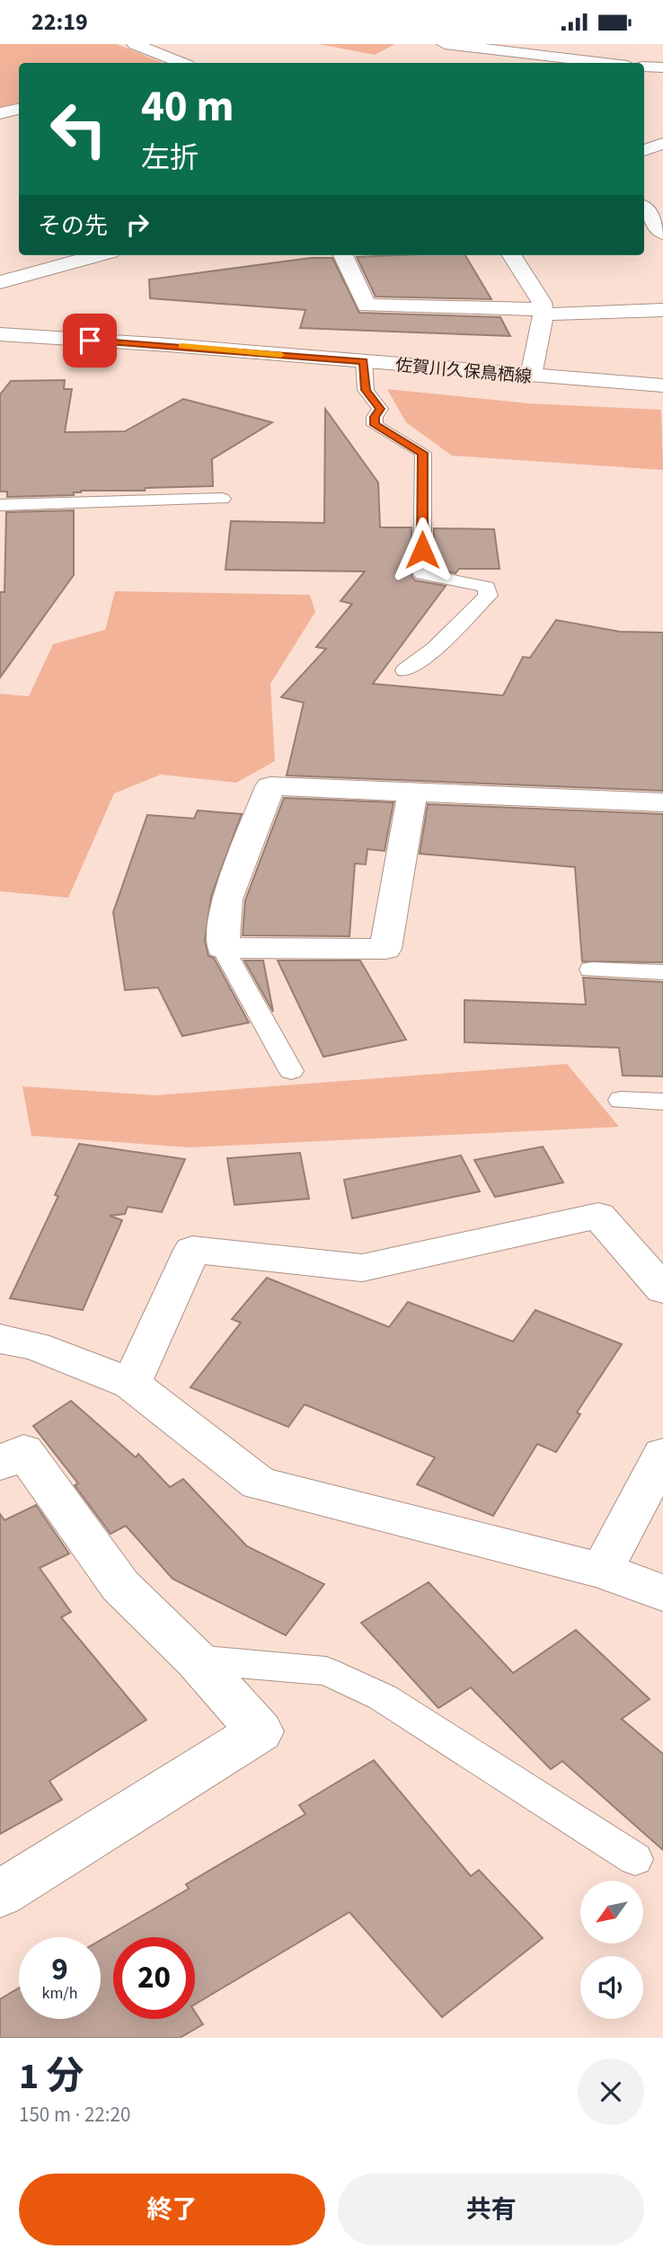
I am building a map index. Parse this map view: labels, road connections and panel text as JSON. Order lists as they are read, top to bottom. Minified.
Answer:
{"streets":{"street":["佐賀川久保鳥栖線"]},"north":"bottom left","page":{"status":"22:19","turn":["40 m","左折"],"then":"その先","speed":"9 km/h","limit":"20","heading":["1 分","150 m · 22:20"],"buttons":["終了","共有"]}}
